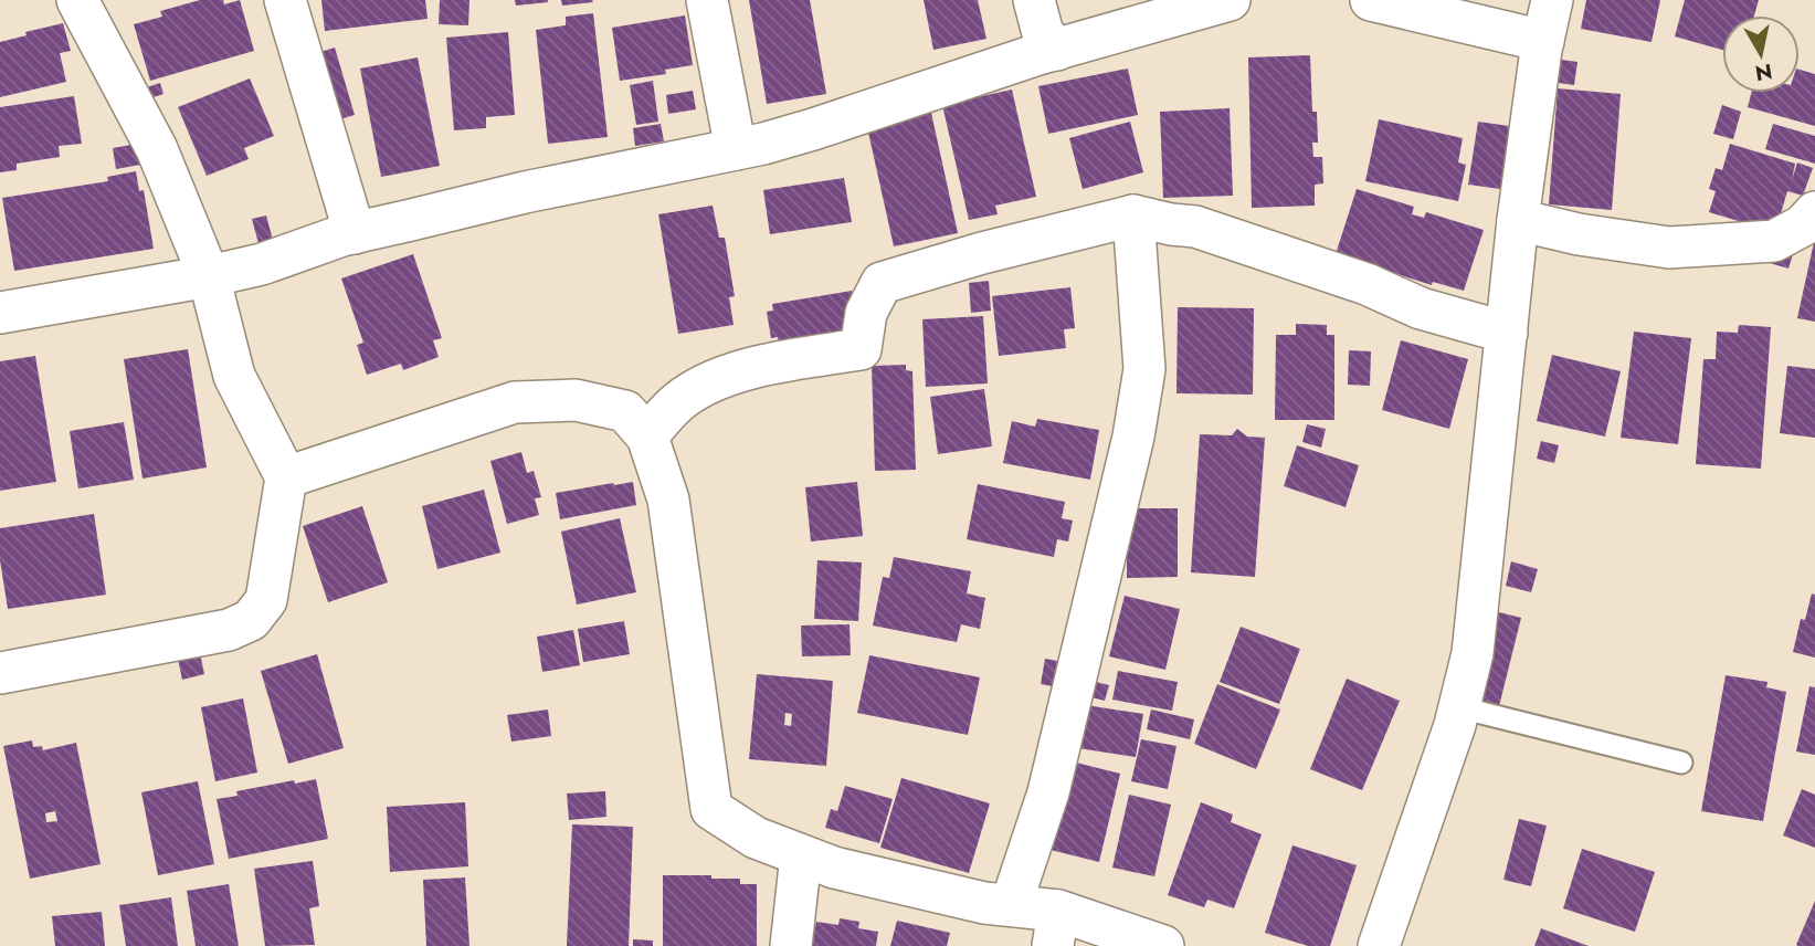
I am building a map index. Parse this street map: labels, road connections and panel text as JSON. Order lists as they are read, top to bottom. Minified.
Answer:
{"north":"bottom"}
